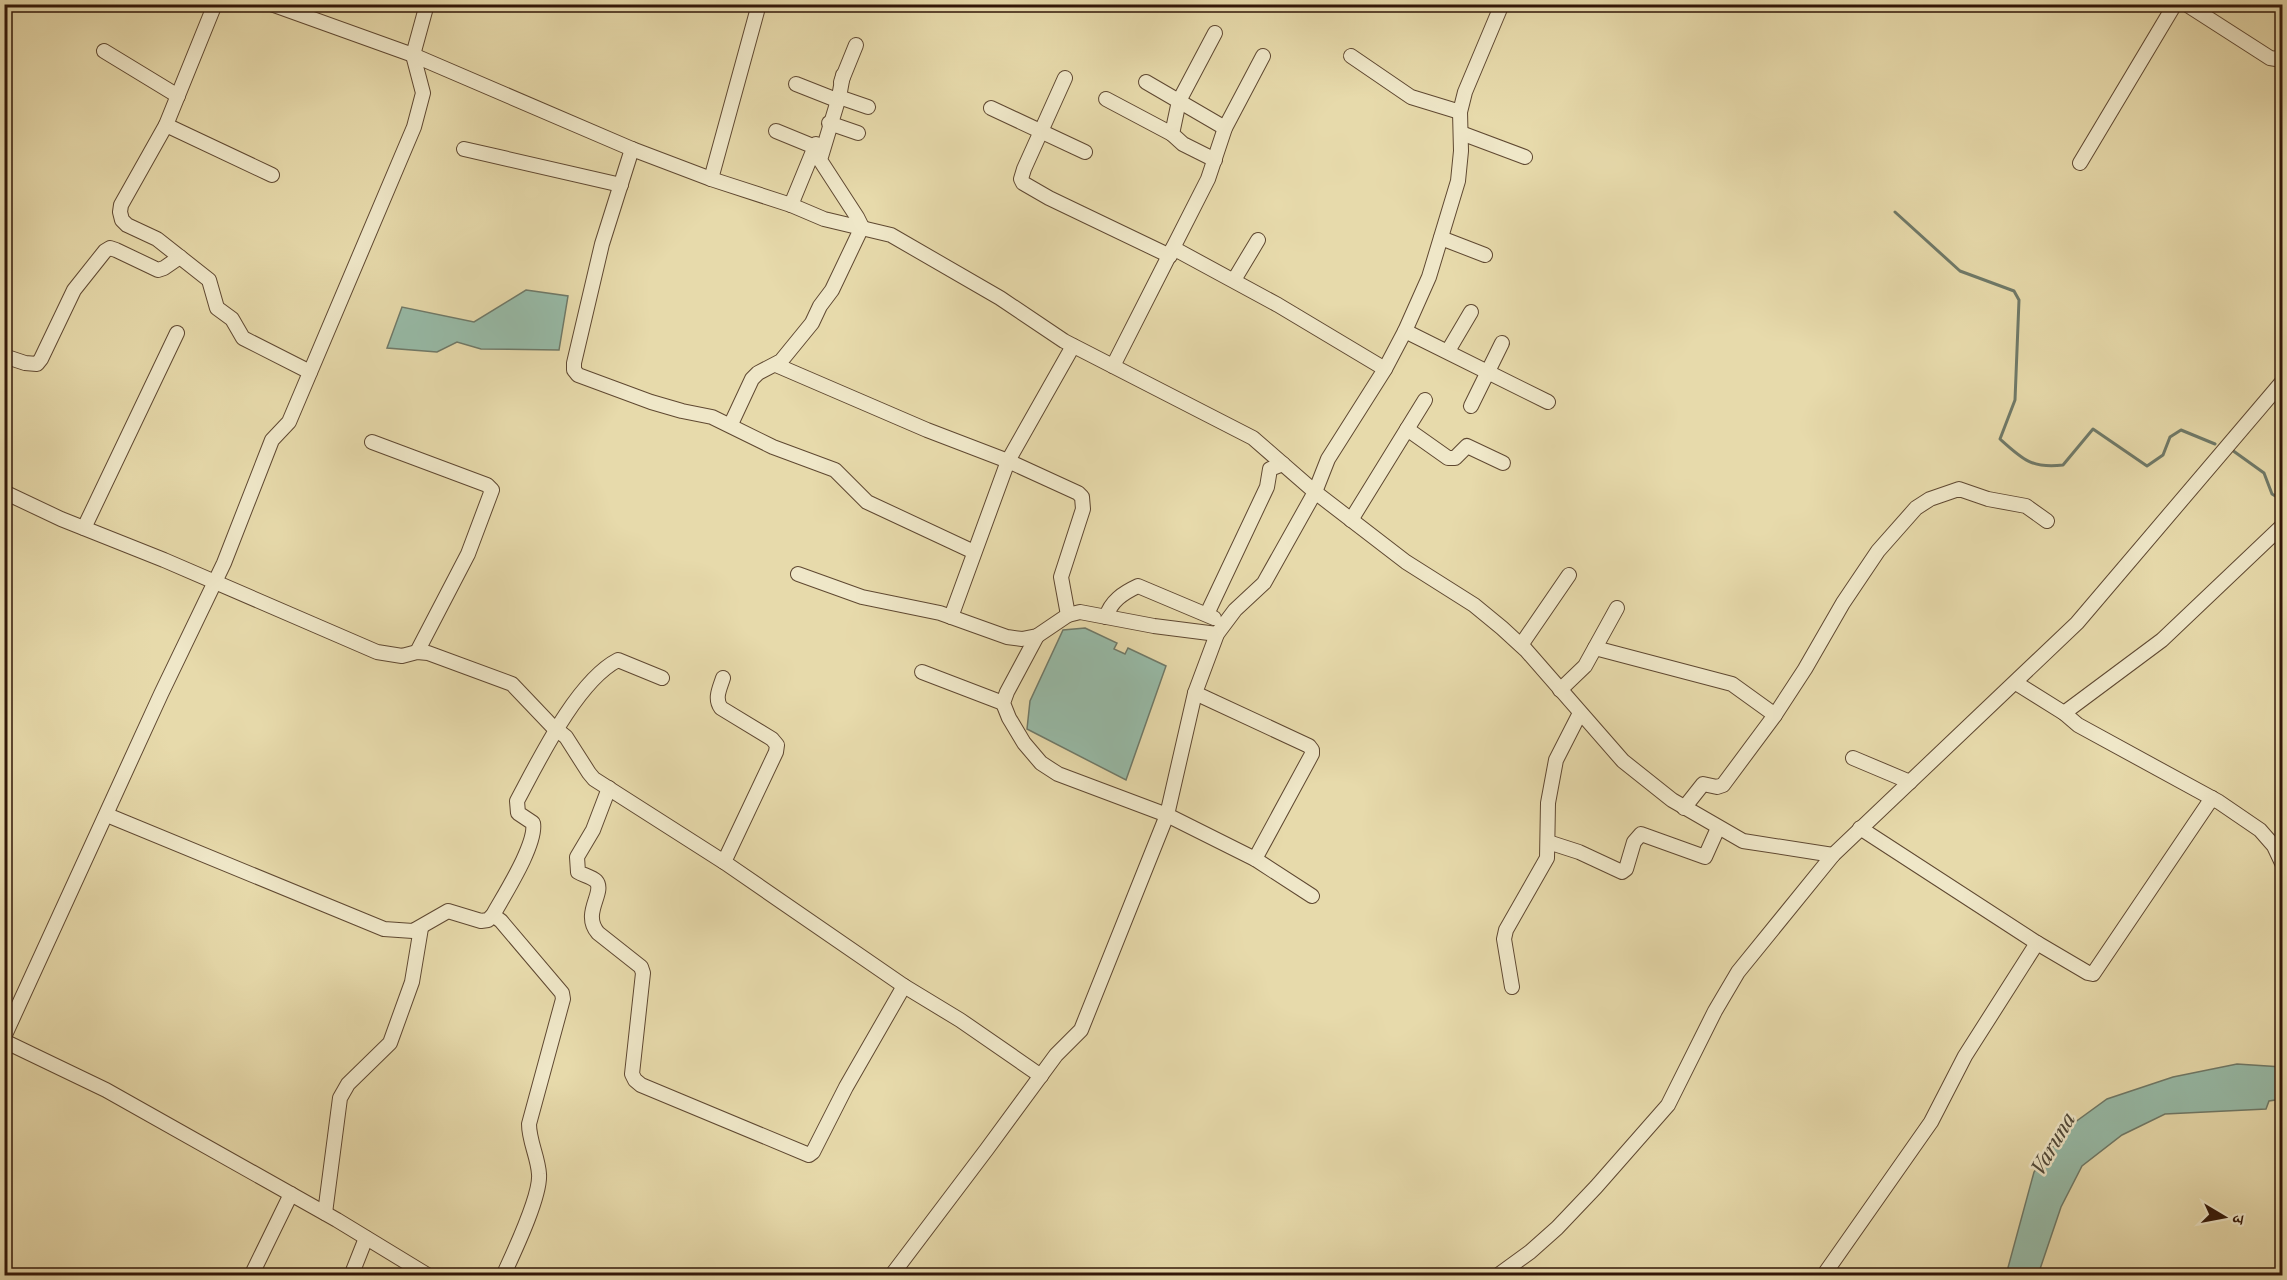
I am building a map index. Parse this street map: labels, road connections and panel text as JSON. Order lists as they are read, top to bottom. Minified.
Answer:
{"water":["Varuna"],"north":"right"}
